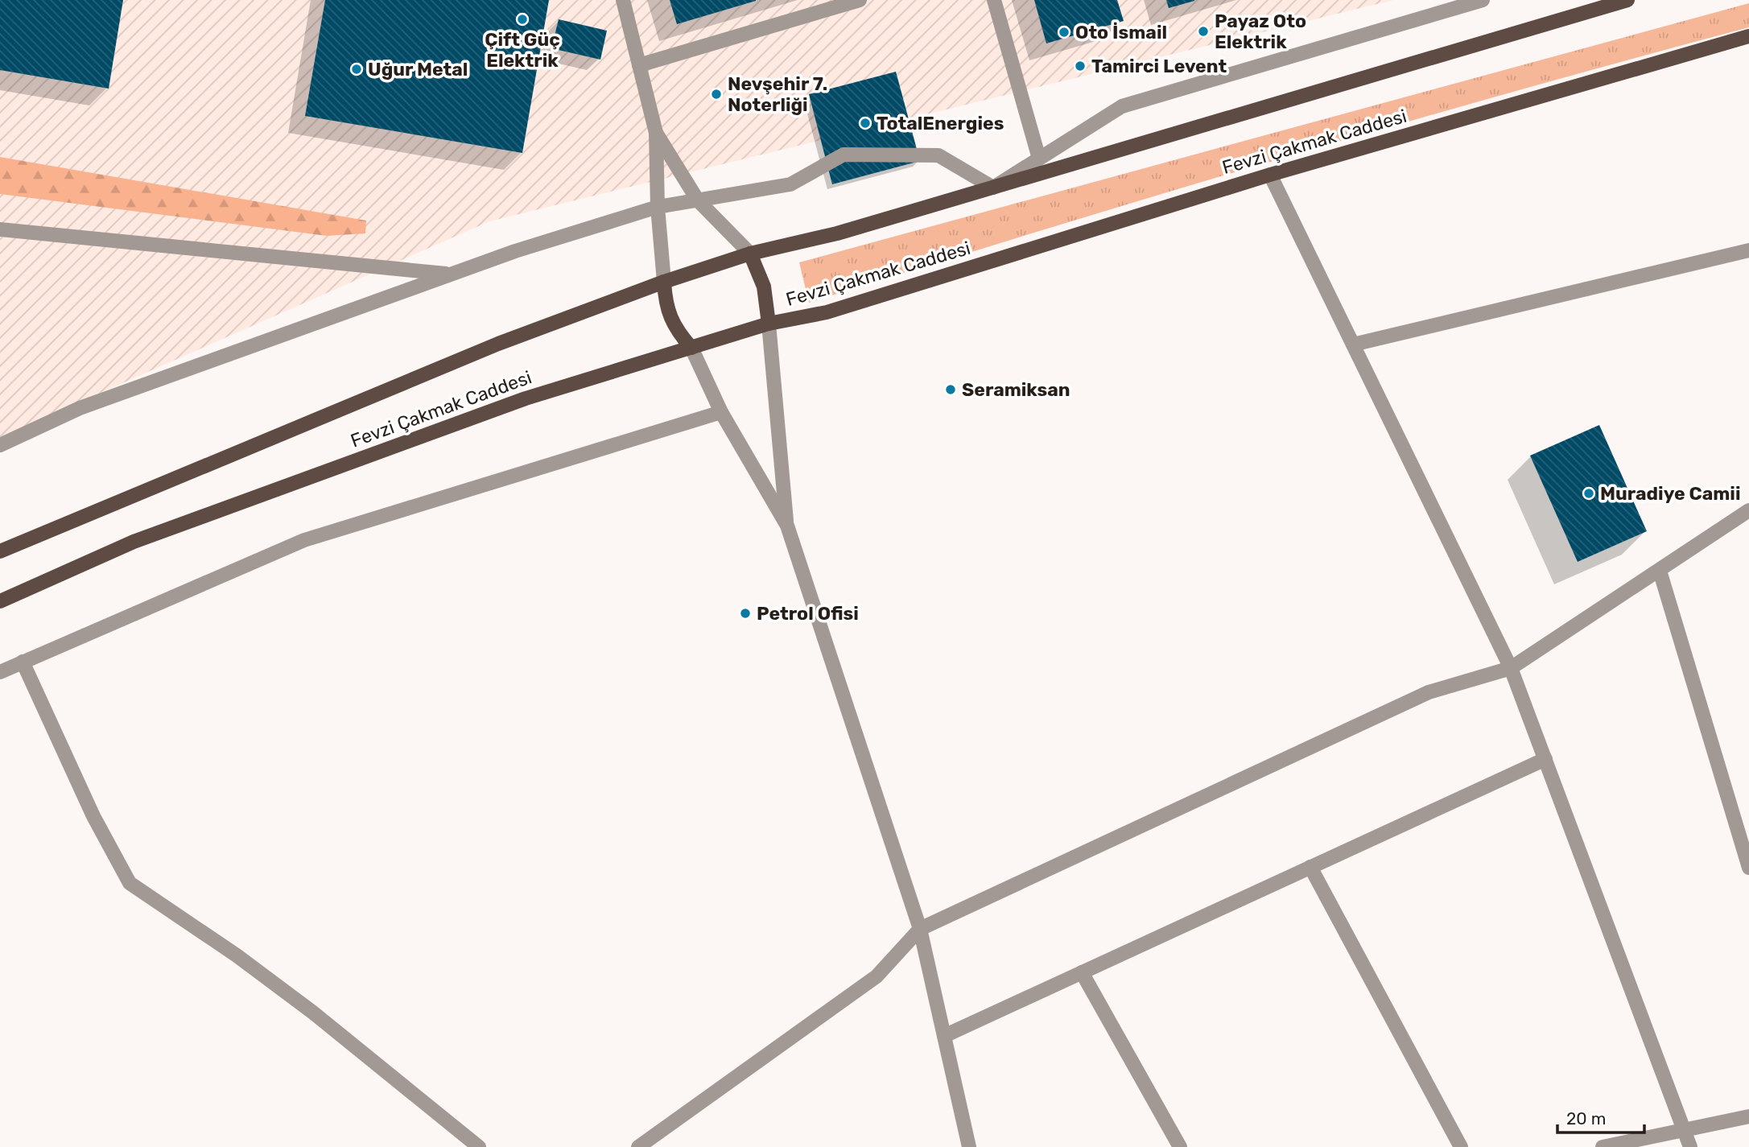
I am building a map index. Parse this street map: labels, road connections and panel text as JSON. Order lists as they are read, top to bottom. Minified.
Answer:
{"streets":{"main road":["Fevzi Çakmak Caddesi"]},"places":["Çift Güç Elektrik","Payaz Oto Elektrik","Oto İsmail","Tamirci Levent","Uğur Metal","Nevşehir 7. Noterliği","TotalEnergies","Seramiksan","Muradiye Camii","Petrol Ofisi"],"scale_bar":"20 m"}
